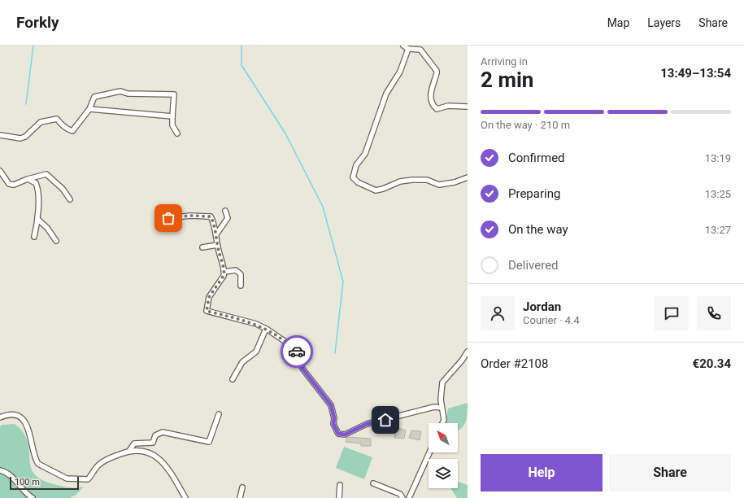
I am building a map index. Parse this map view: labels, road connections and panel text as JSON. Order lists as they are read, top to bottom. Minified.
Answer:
{"scale_bar":"100 m","north":"top left","page":{"header":"Forkly","nav":["Map","Layers","Share"],"heading":["2 min","Arriving in","13:49–13:54"],"panel":["Jordan","Courier · 4.4","Order #2108","€20.34"],"bar":"On the way · 210 m","list":[["Confirmed","13:19"],["Preparing","13:25"],["On the way","13:27"],"Delivered"],"buttons":["Help","Share"],"scale":"100 m"}}
